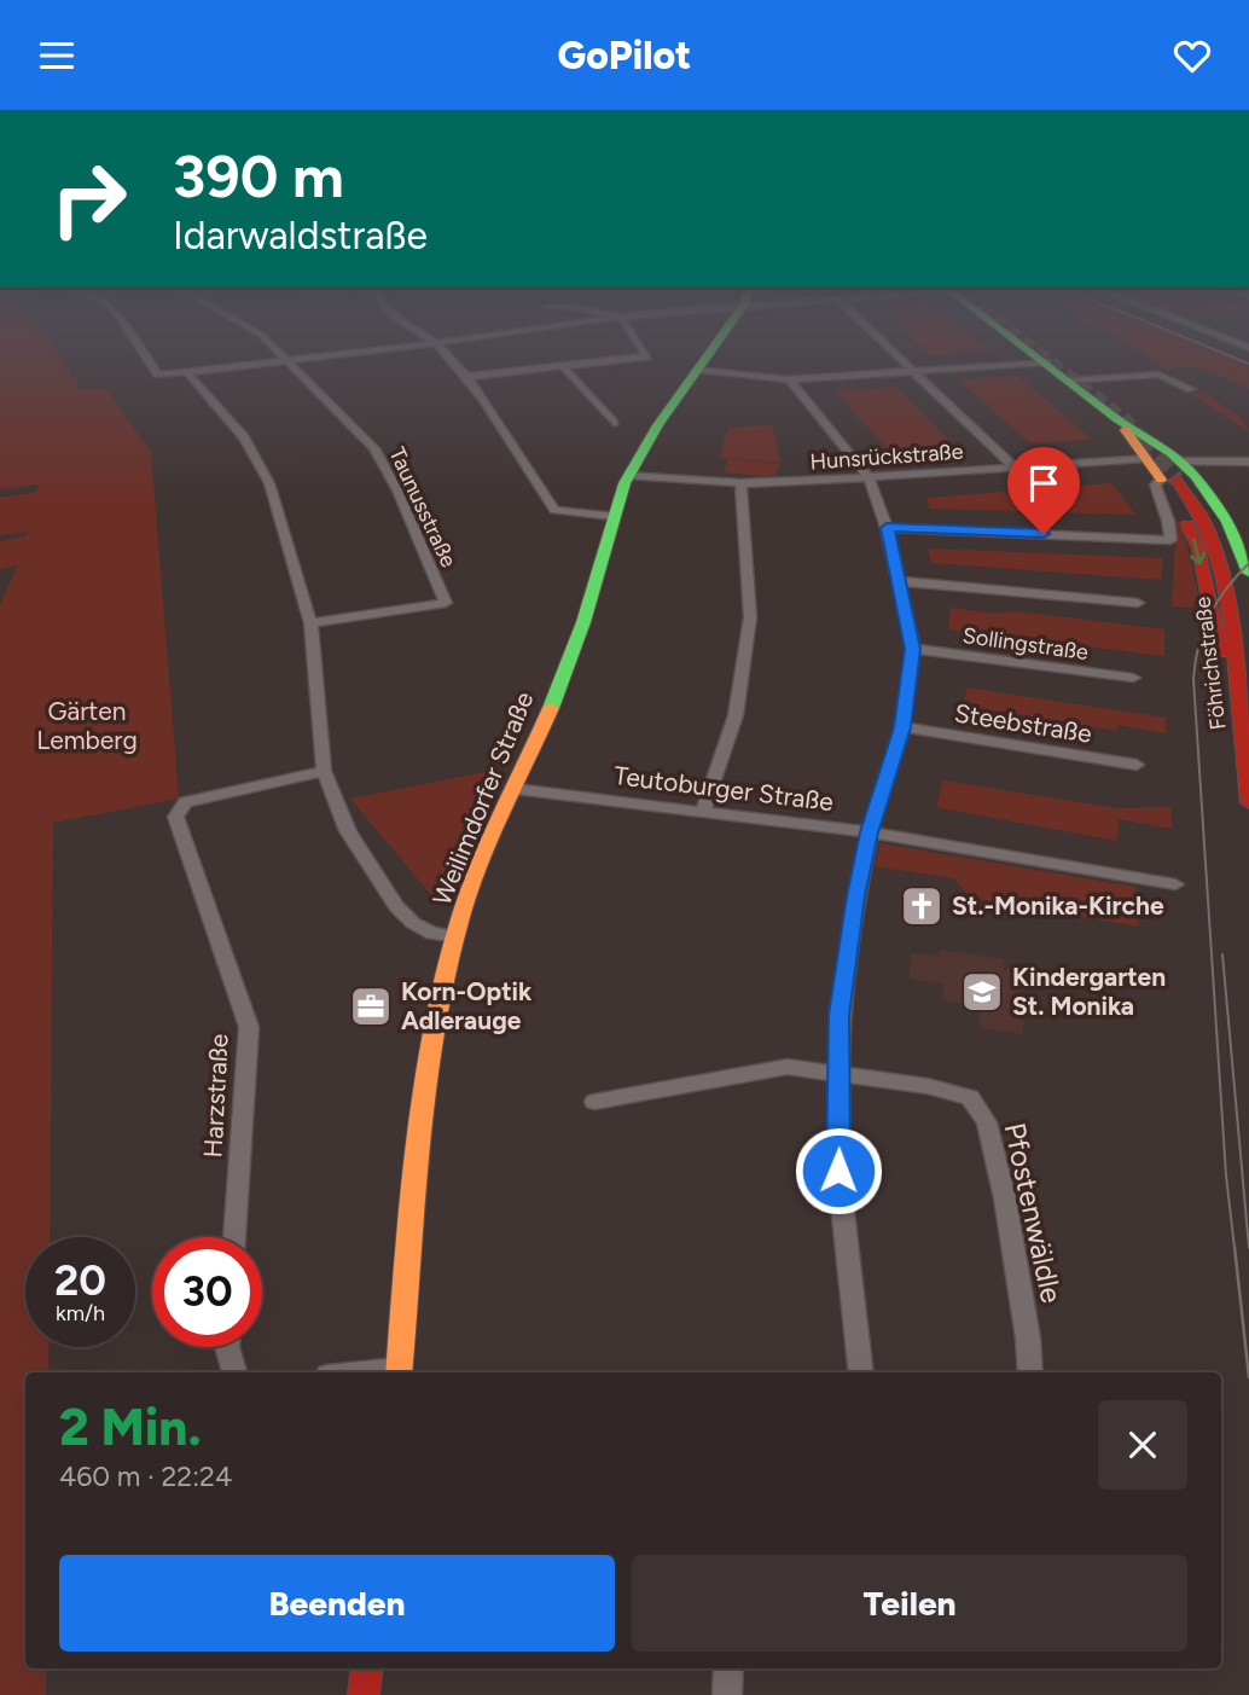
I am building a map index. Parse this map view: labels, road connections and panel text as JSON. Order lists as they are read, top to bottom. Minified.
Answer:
{"streets":{"street":["Hunsrückstraße","Taunusstraße","Sollingstraße","Föhrichstraße","Steebstraße","Teutoburger Straße","Weilimdorfer Straße","Harzstraße","Pfostenwäldle"]},"crossings":[["Hunsrückstraße","Föhrichstraße"],["Hunsrückstraße","Weilimdorfer Straße"],["Teutoburger Straße","Weilimdorfer Straße"]],"parks":["Gärten Lemberg"],"places":{"church":["St.-Monika-Kirche"],"school or university":["Kindergarten St. Monika"],"office":["Korn-Optik Adlerauge"]},"page":{"header":"GoPilot","turn":["390 m","Idarwaldstraße"],"speed":"20 km/h","limit":"30","heading":["2 Min.","460 m · 22:24"],"buttons":["Beenden","Teilen"]}}
